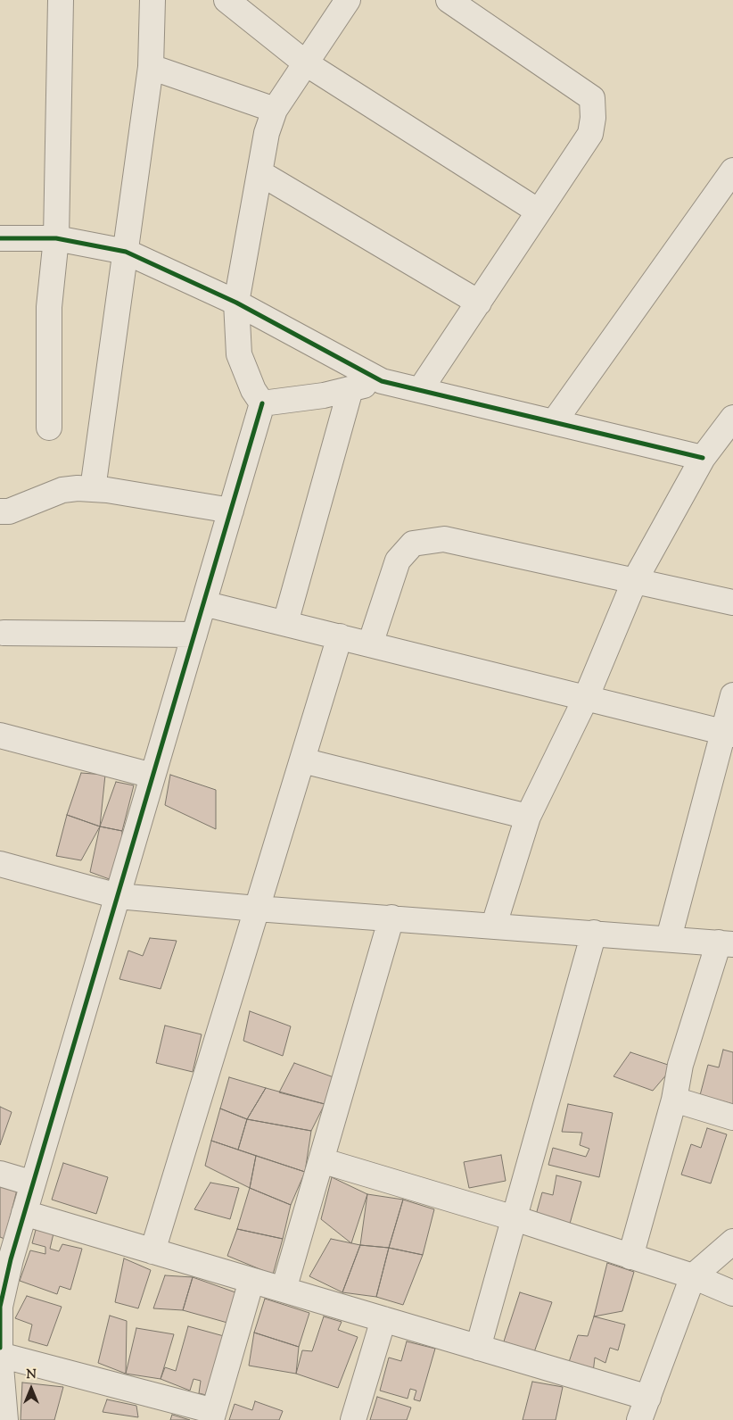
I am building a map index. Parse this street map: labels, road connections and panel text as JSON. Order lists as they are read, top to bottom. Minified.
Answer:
{"north":"top"}
